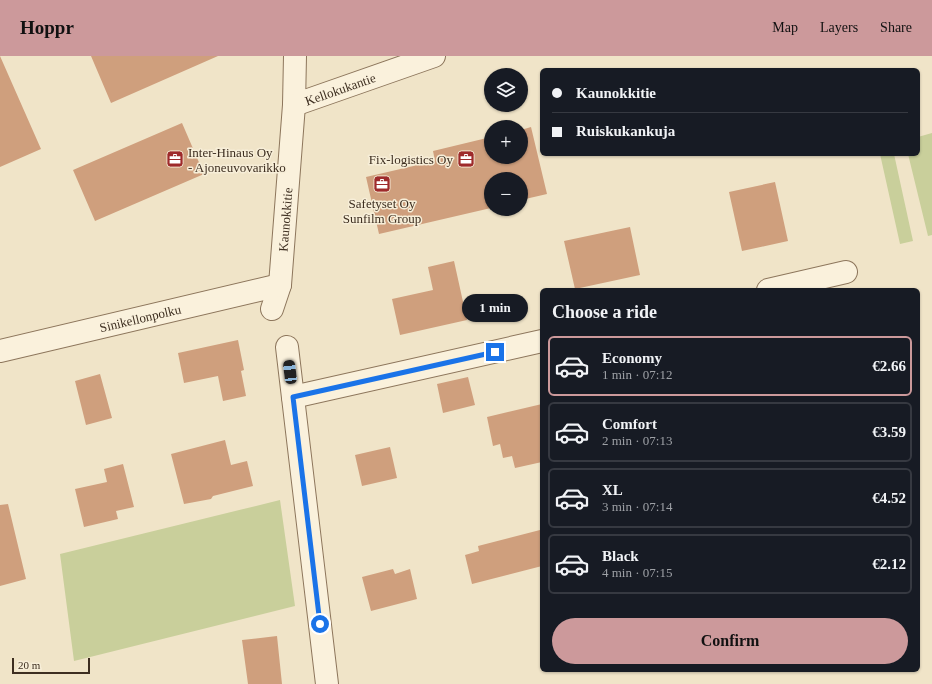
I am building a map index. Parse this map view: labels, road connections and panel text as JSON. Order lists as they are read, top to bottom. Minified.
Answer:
{"streets":{"street":["Kellokukantie","Kaunokkitie","Sinikellonpolku"]},"crossings":[["Kellokukantie","Kaunokkitie"],["Kaunokkitie","Sinikellonpolku"]],"places":{"office":["Inter-Hinaus Oy - Ajoneuvovarikko","Fix-logistics Oy","Safetyset Oy Sunfilm Group"]},"scale_bar":"20 m","page":{"header":"Hoppr","nav":["Map","Layers","Share"],"map_buttons":["+","−"],"banner":["Kaunokkitie","Ruiskukankuja"],"heading":"Choose a ride","bubble":"1 min","list":[{"name":"Economy","note":"1 min · 07:12","value":"€2.66"},{"name":"Comfort","note":"2 min · 07:13","value":"€3.59"},{"name":"XL","note":"3 min · 07:14","value":"€4.52"},{"name":"Black","note":"4 min · 07:15","value":"€2.12"}],"buttons":"Confirm","scale":"20 m"}}
